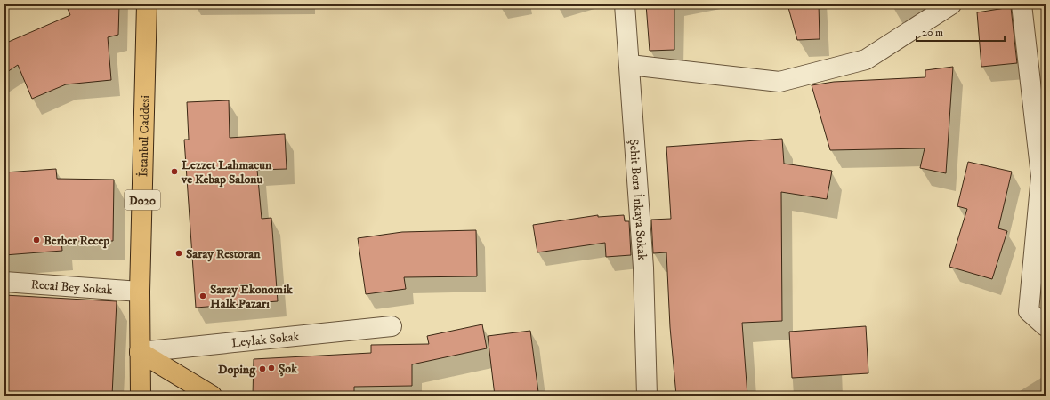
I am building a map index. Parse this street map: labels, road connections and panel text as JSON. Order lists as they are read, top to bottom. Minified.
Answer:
{"streets":{"main road":["İstanbul Caddesi","D020"],"street":["Şehit Bora İnkaya Sokak","Recai Bey Sokak","Leylak Sokak"]},"crossings":[["İstanbul Caddesi","Recai Bey Sokak"],["İstanbul Caddesi","Leylak Sokak"]],"places":["Lezzet Lahmacun ve Kebap Salonu","Berber Recep","Saray Restoran","Saray Ekonomik Halk Pazarı","Şok","Doping"],"scale_bar":"20 m"}
